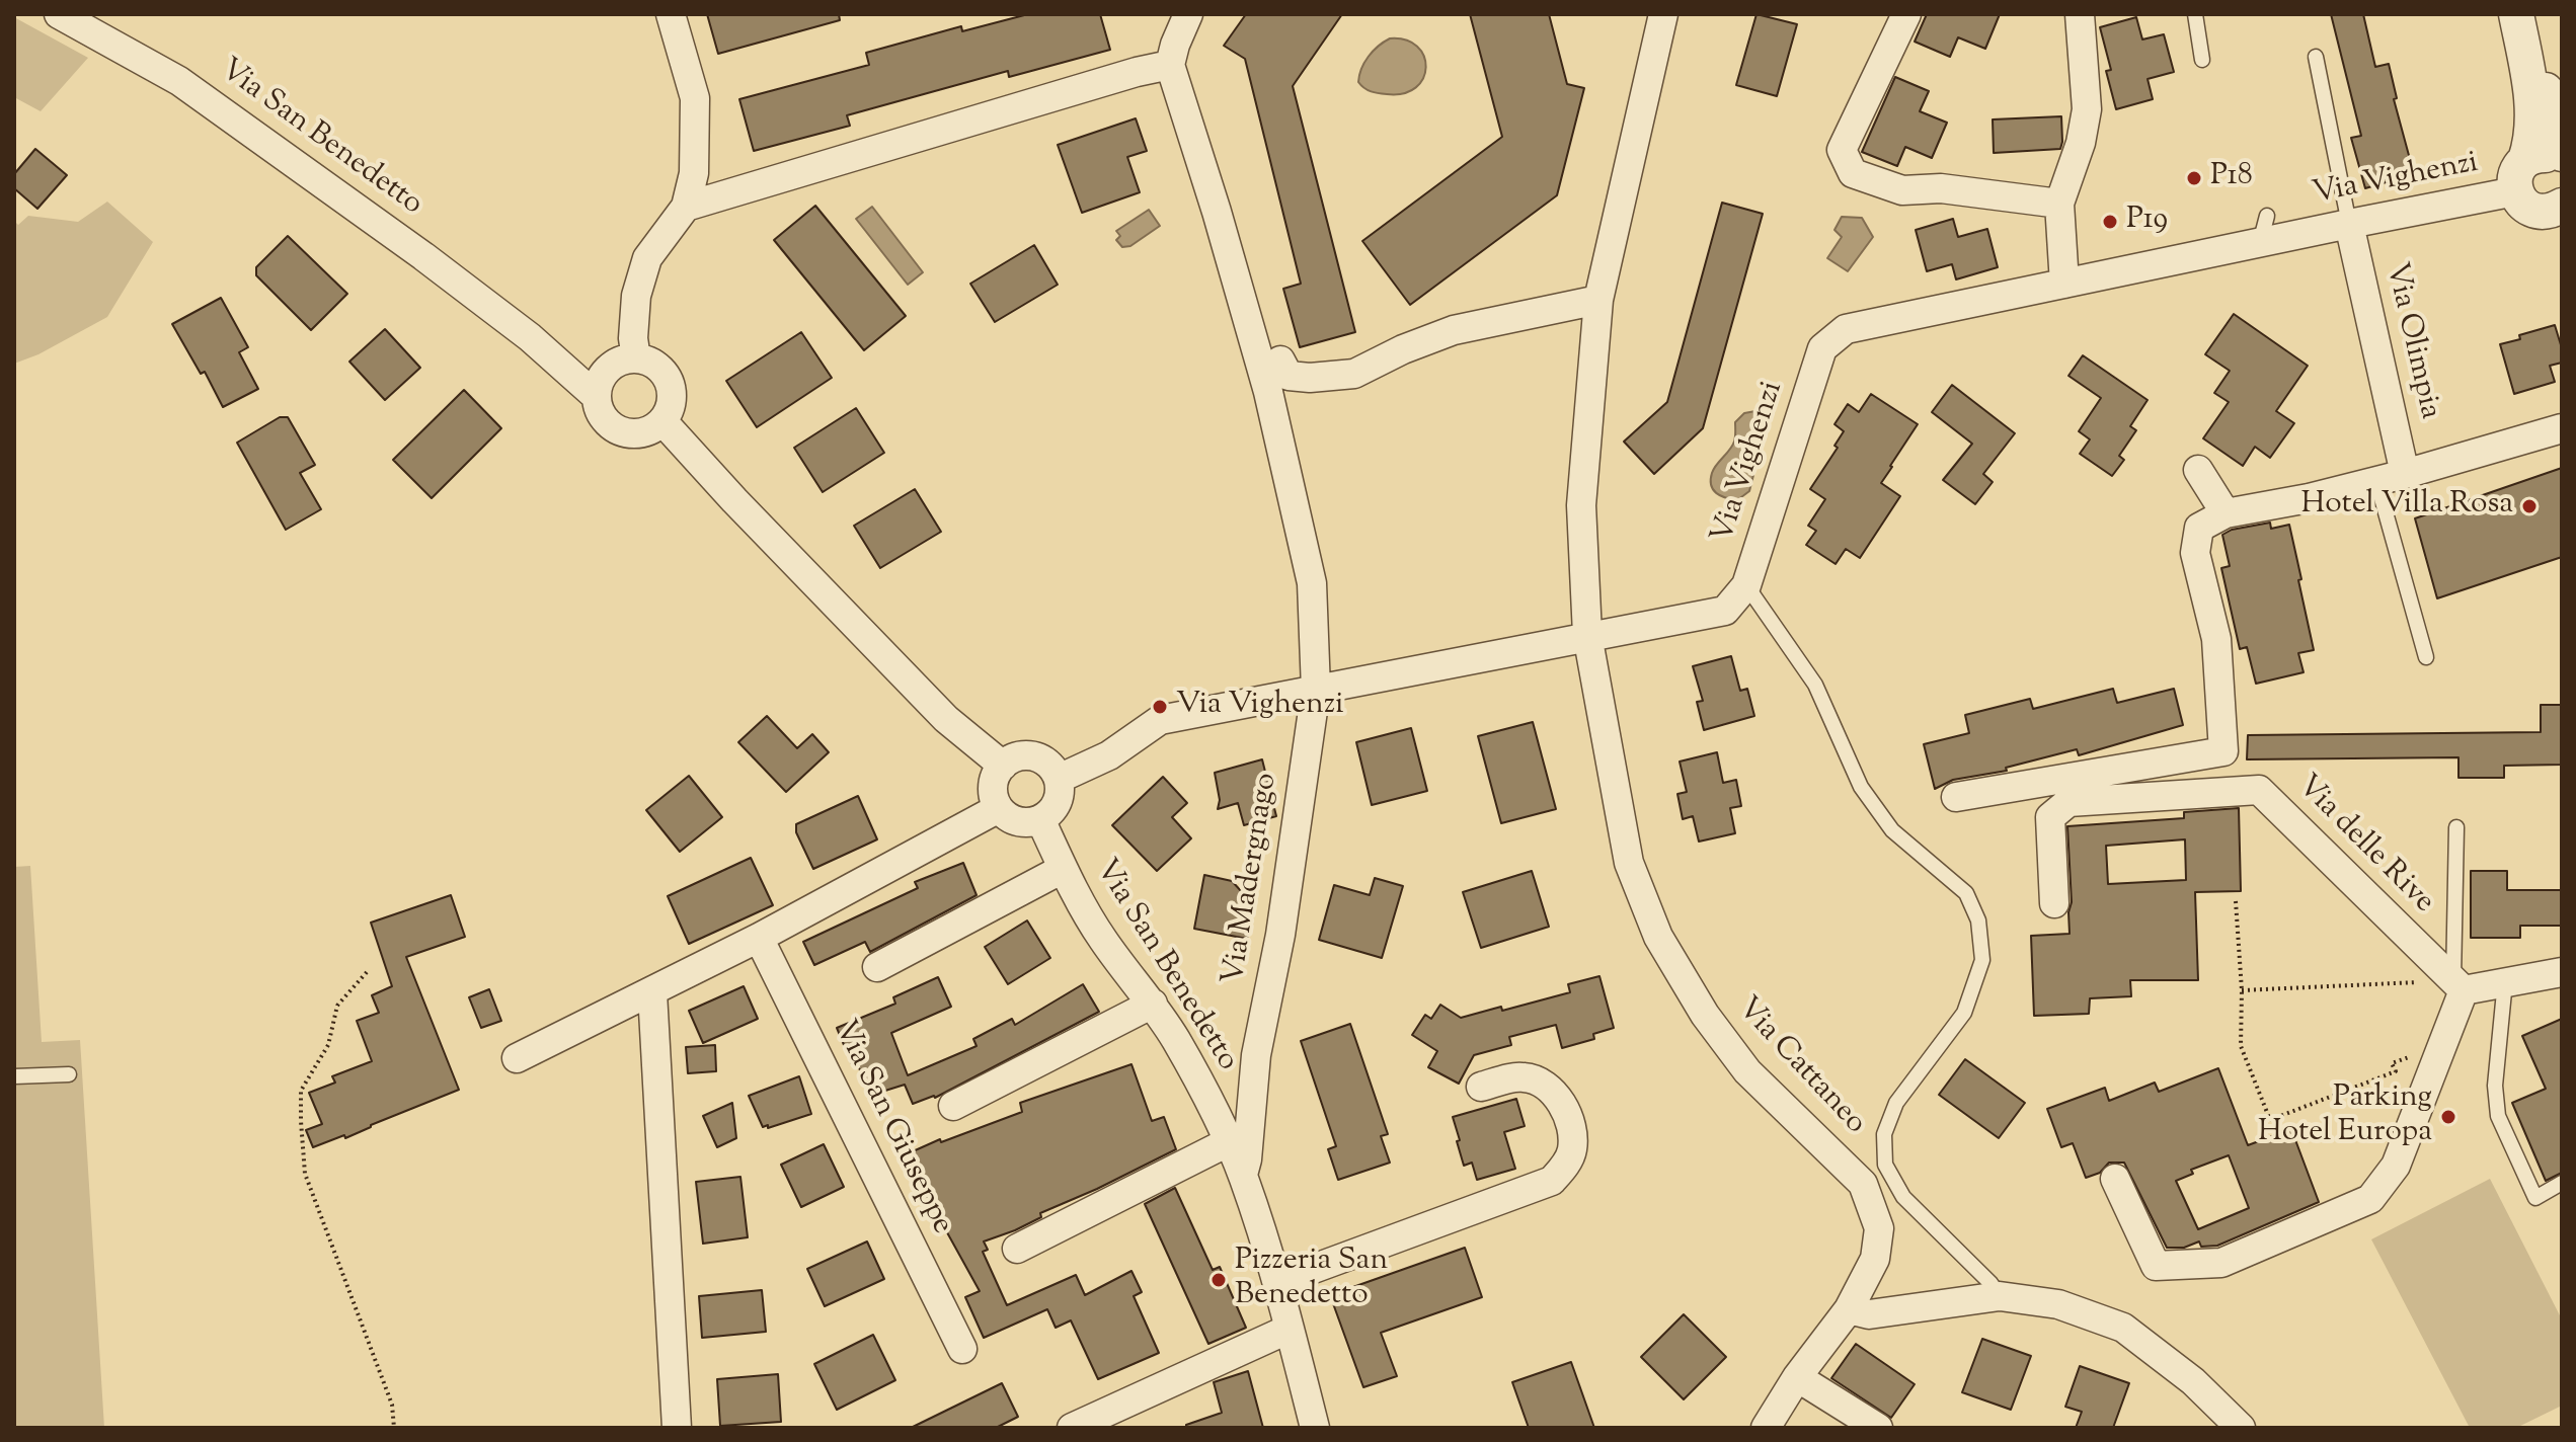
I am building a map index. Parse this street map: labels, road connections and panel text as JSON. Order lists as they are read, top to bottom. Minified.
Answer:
{"streets":{"street":["Via San Benedetto","Via Vighenzi","Via Olimpia","Via delle Rive","Via Madergnago","Via Cattaneo","Via San Giuseppe"]},"crossings":[["Via San Benedetto","Via Vighenzi"],["Via San Benedetto","Via Madergnago"],["Via Vighenzi","Via Olimpia"],["Via Vighenzi","Via Madergnago"],["Via Vighenzi","Via Cattaneo"]],"places":["P18","P19","Hotel Villa Rosa","Via Vighenzi","Parking Hotel Europa","Pizzeria San Benedetto"]}
